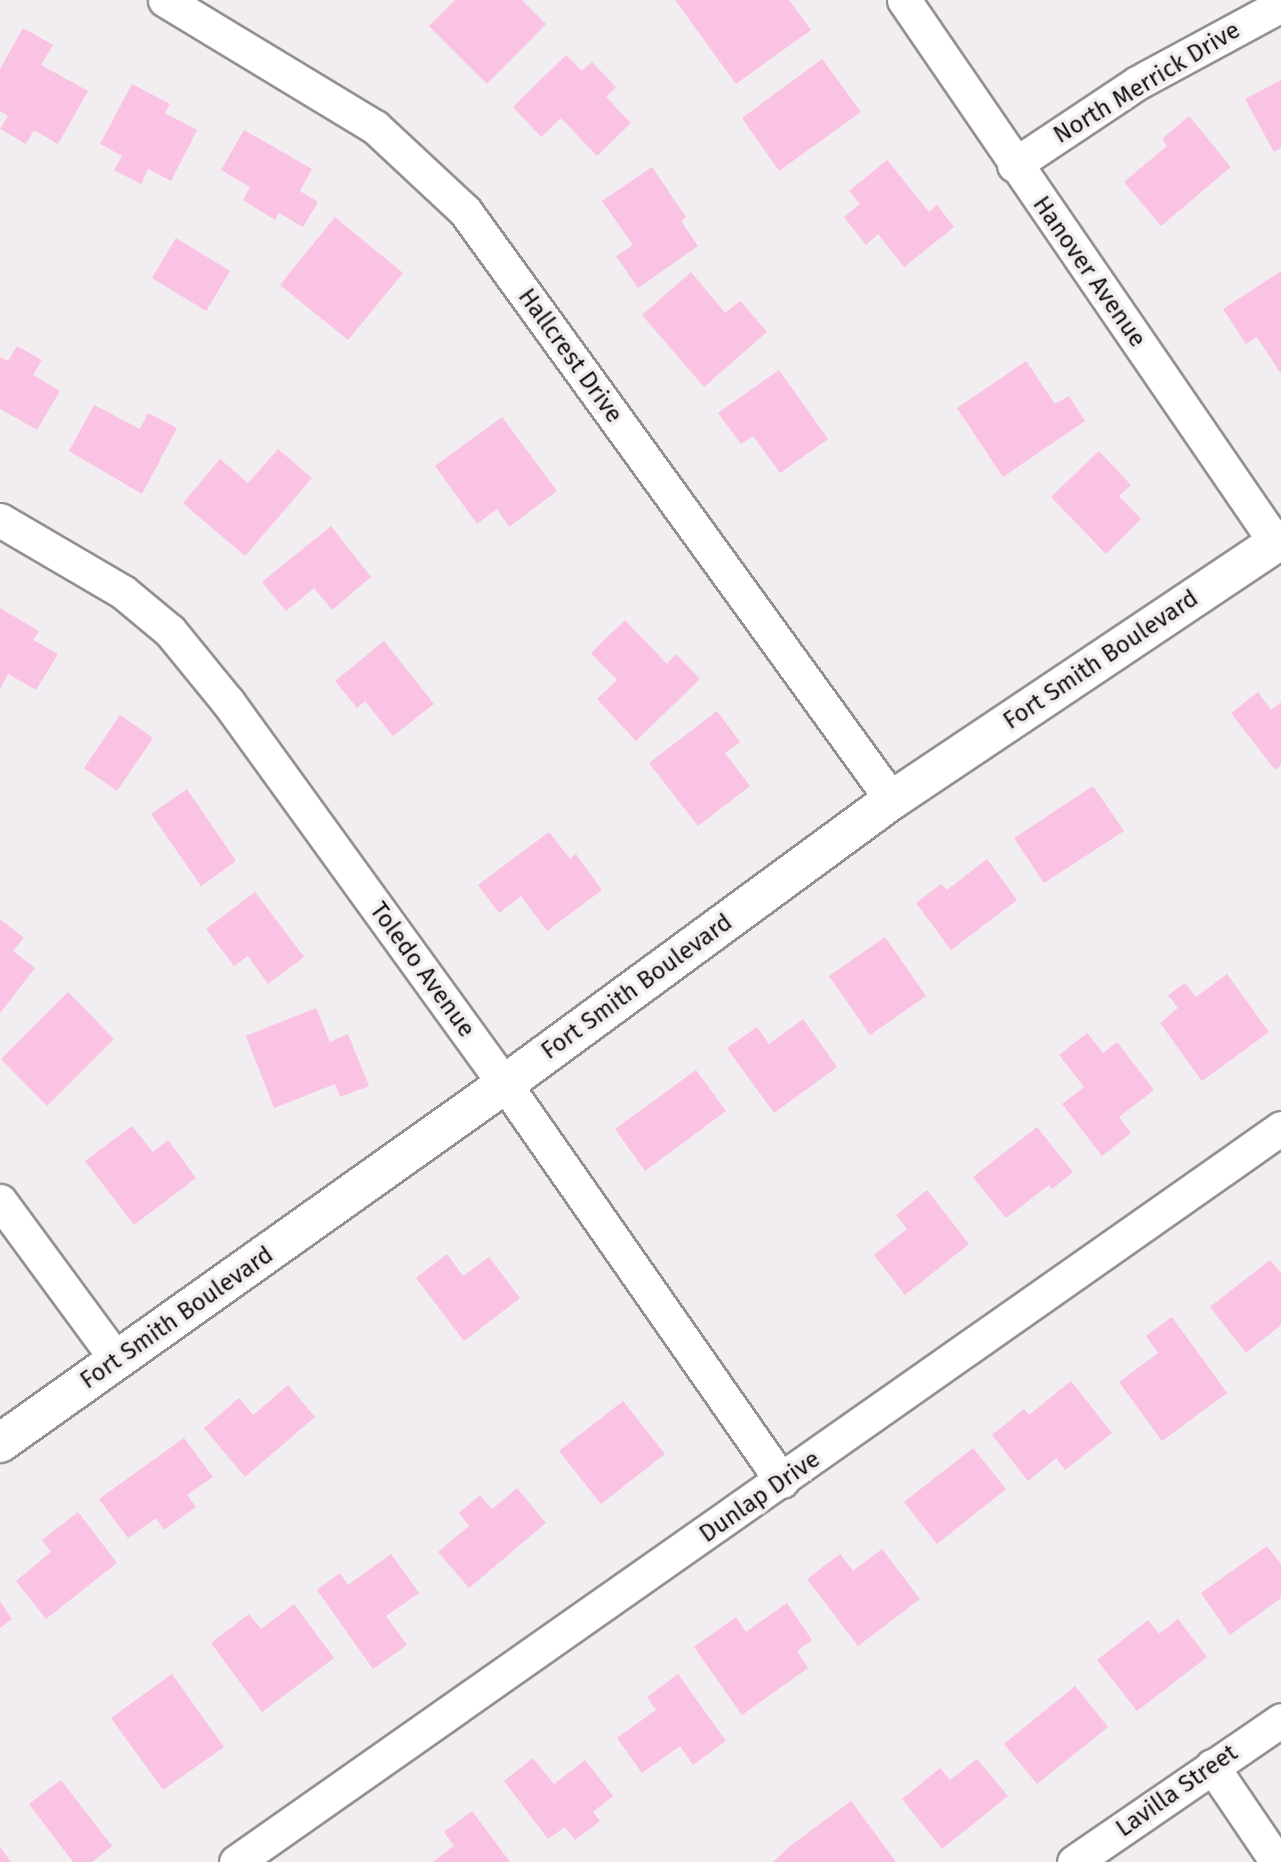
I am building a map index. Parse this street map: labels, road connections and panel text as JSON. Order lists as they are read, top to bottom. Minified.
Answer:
{"streets":{"street":["North Merrick Drive","Hanover Avenue","Hallcrest Drive","Fort Smith Boulevard","Toledo Avenue","Dunlap Drive","Lavilla Street"]},"crossings":[["North Merrick Drive","Hanover Avenue"],["Hanover Avenue","Fort Smith Boulevard"],["Hallcrest Drive","Fort Smith Boulevard"],["Fort Smith Boulevard","Toledo Avenue"],["Toledo Avenue","Dunlap Drive"]]}
